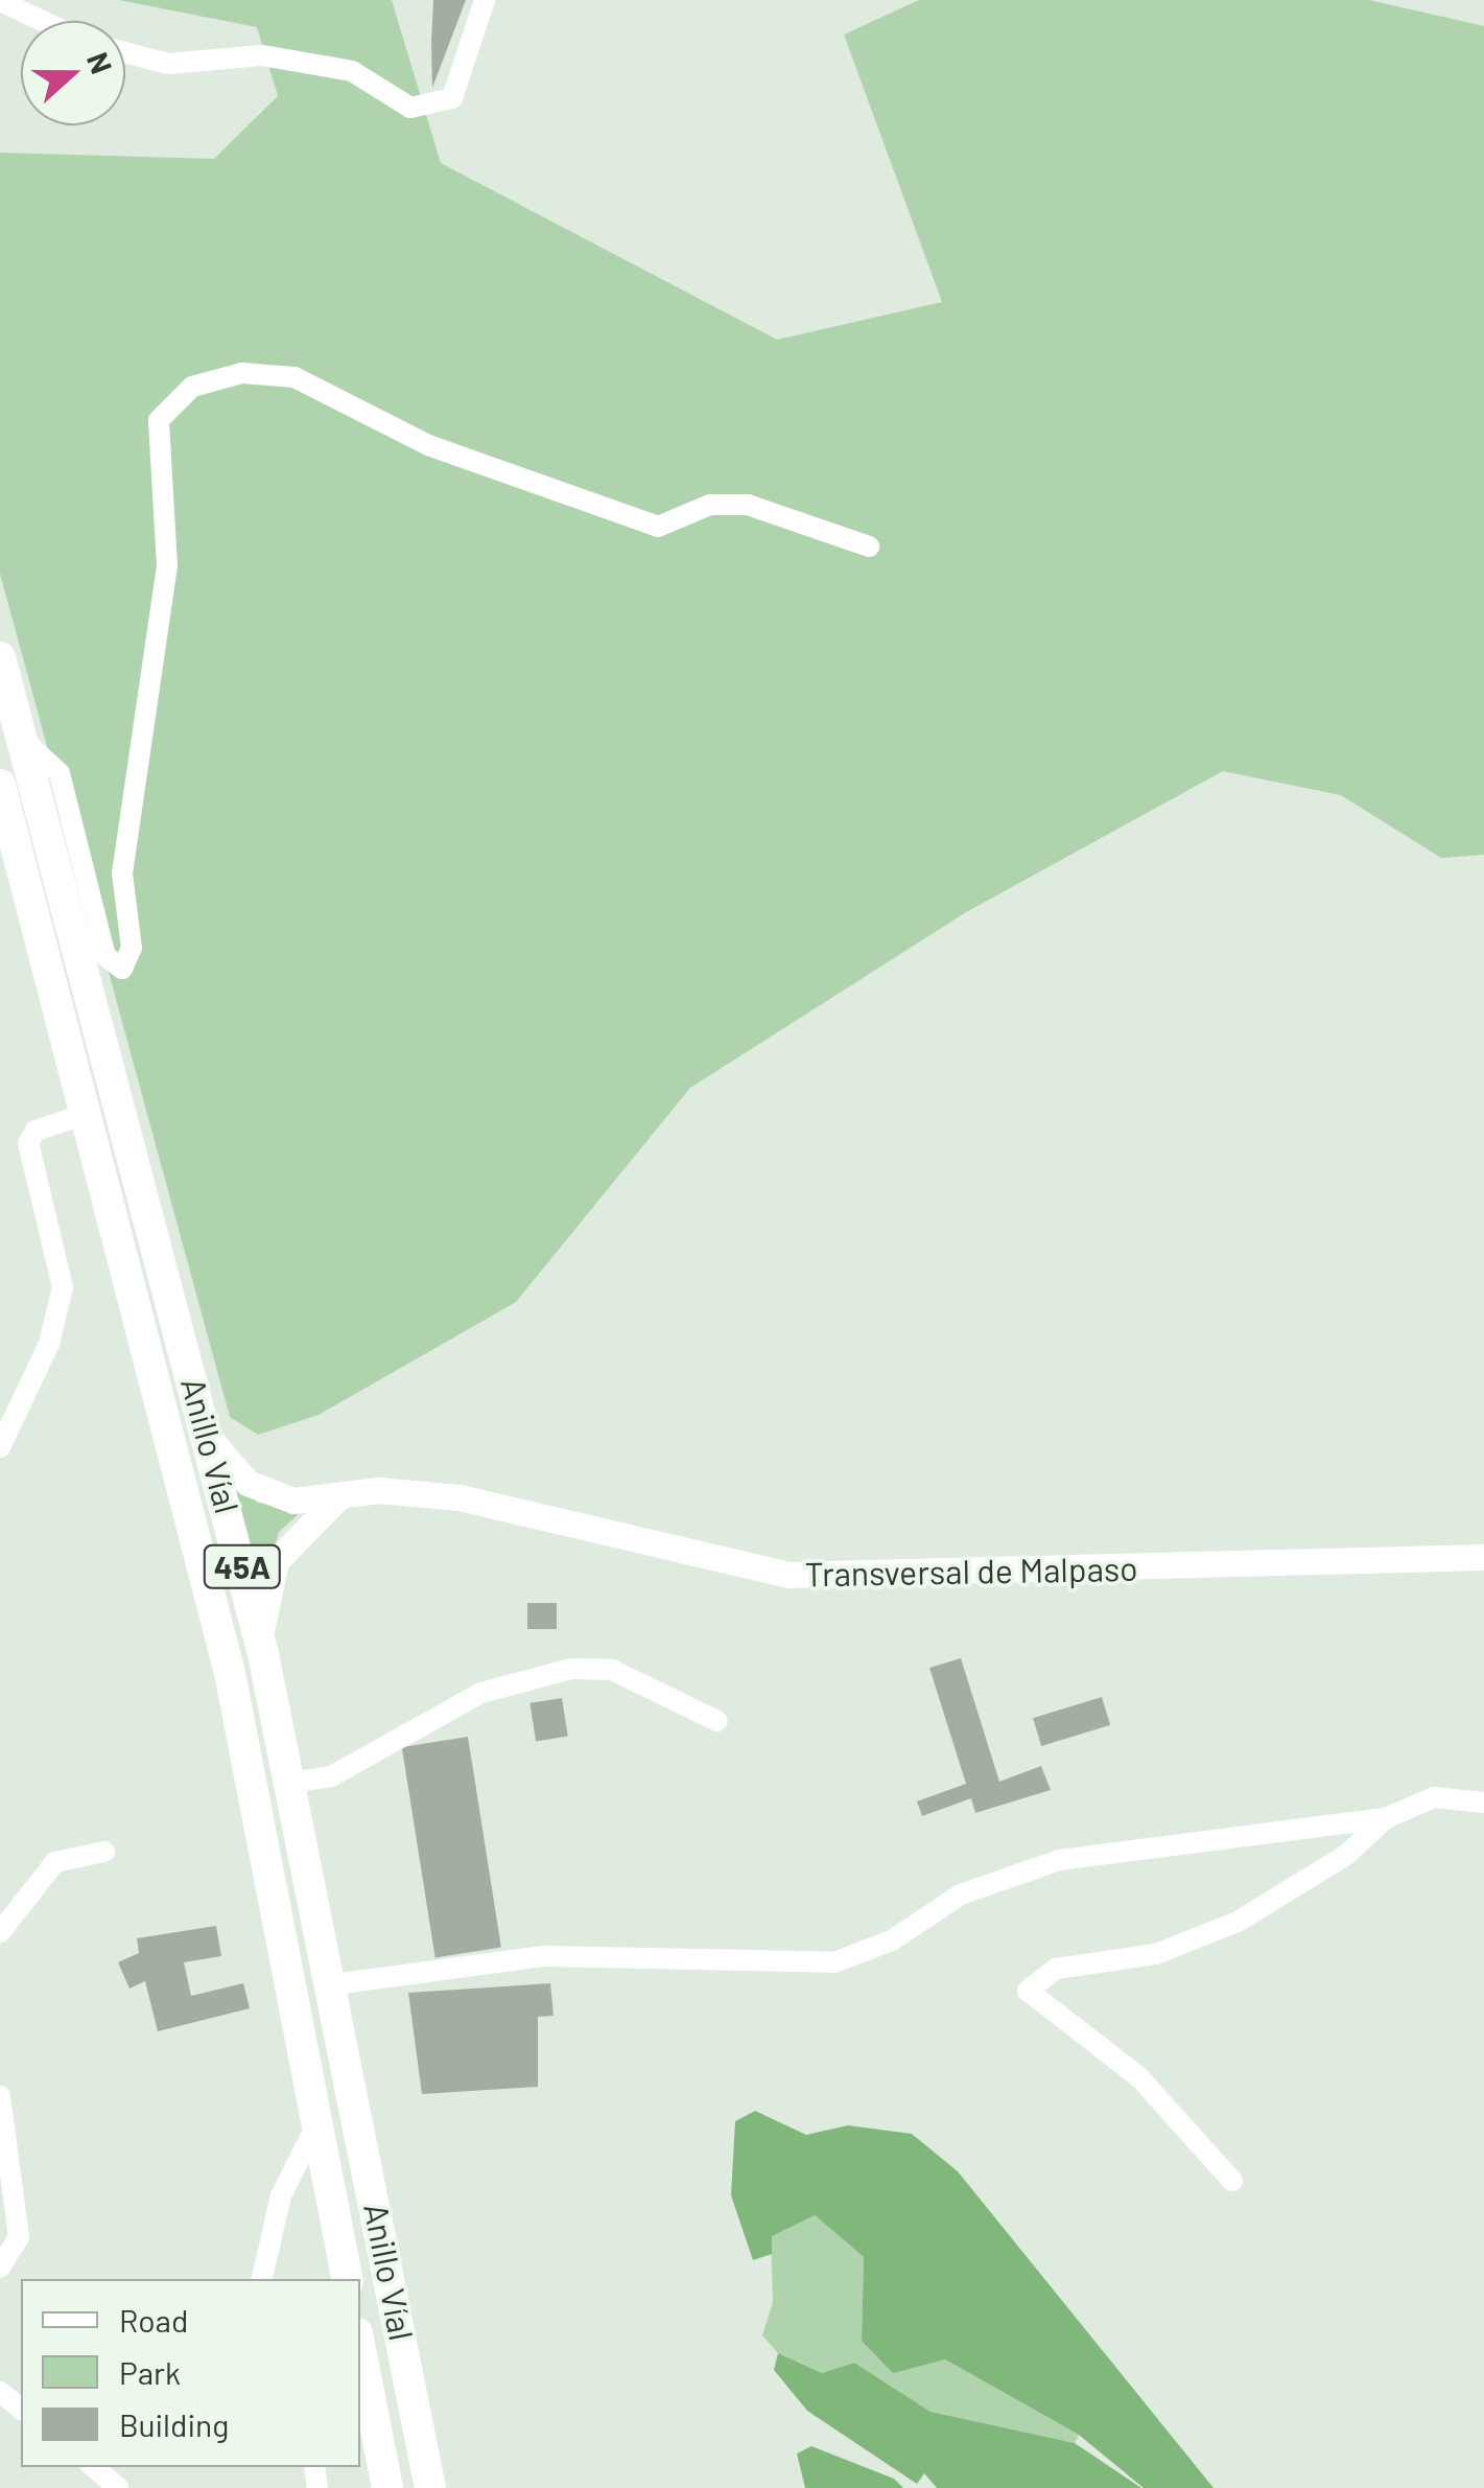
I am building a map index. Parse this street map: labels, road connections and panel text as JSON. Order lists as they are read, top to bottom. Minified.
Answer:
{"streets":{"highway":["Anillo Víal","45A"],"main road":["Transversal de Malpaso"]},"crossings":[["Anillo Víal","Transversal de Malpaso"]],"legend":["Road","Park","Building"],"north":"right"}
